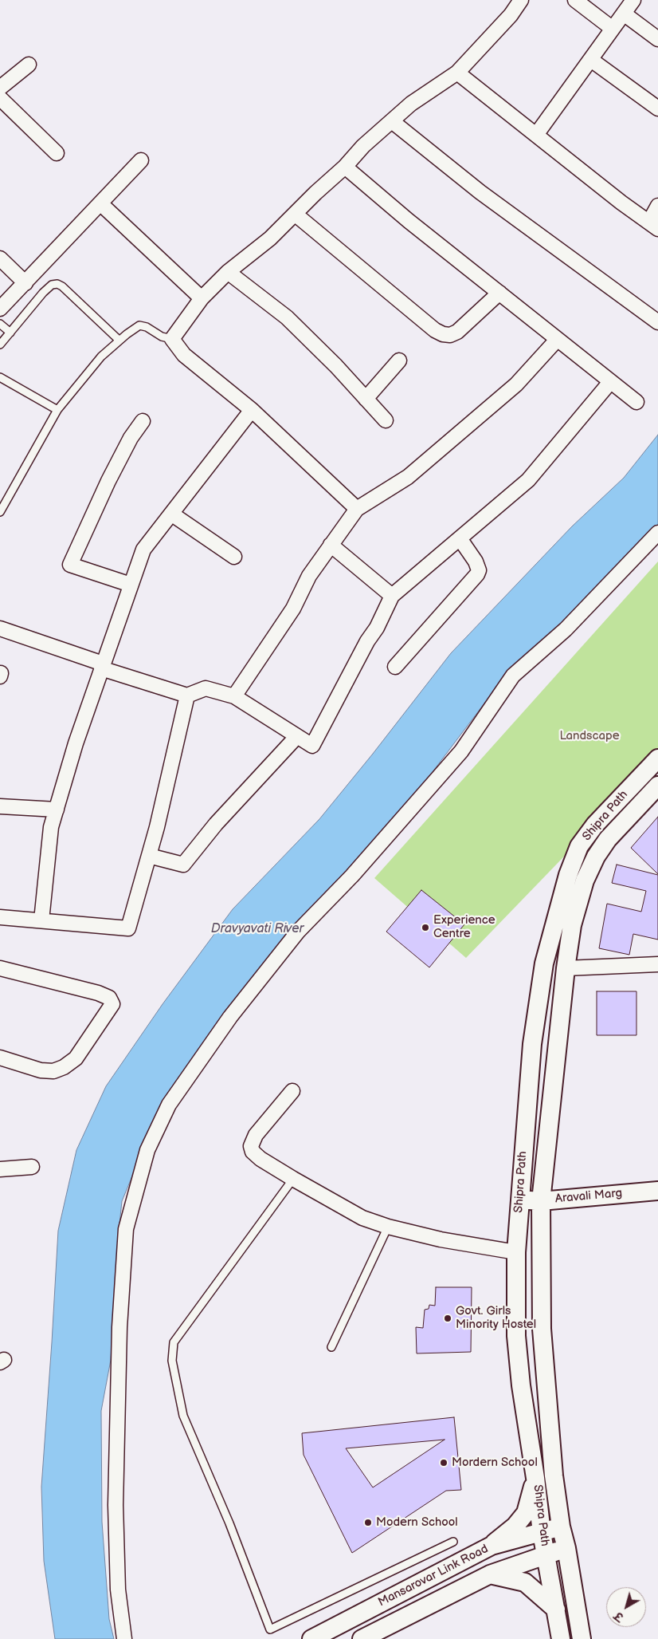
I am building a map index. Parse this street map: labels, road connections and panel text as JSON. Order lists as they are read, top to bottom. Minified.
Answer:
{"streets":{"street":["Shipra Path","Aravali Marg","Mansarovar Link Road"]},"crossings":[["Shipra Path","Aravali Marg"],["Shipra Path","Mansarovar Link Road"]],"water":["Dravyavati River"],"parks":["Landscape"],"places":["Experience Centre","Govt. Girls Minority Hostel","Mordern School","Modern School"],"north":"bottom left"}
